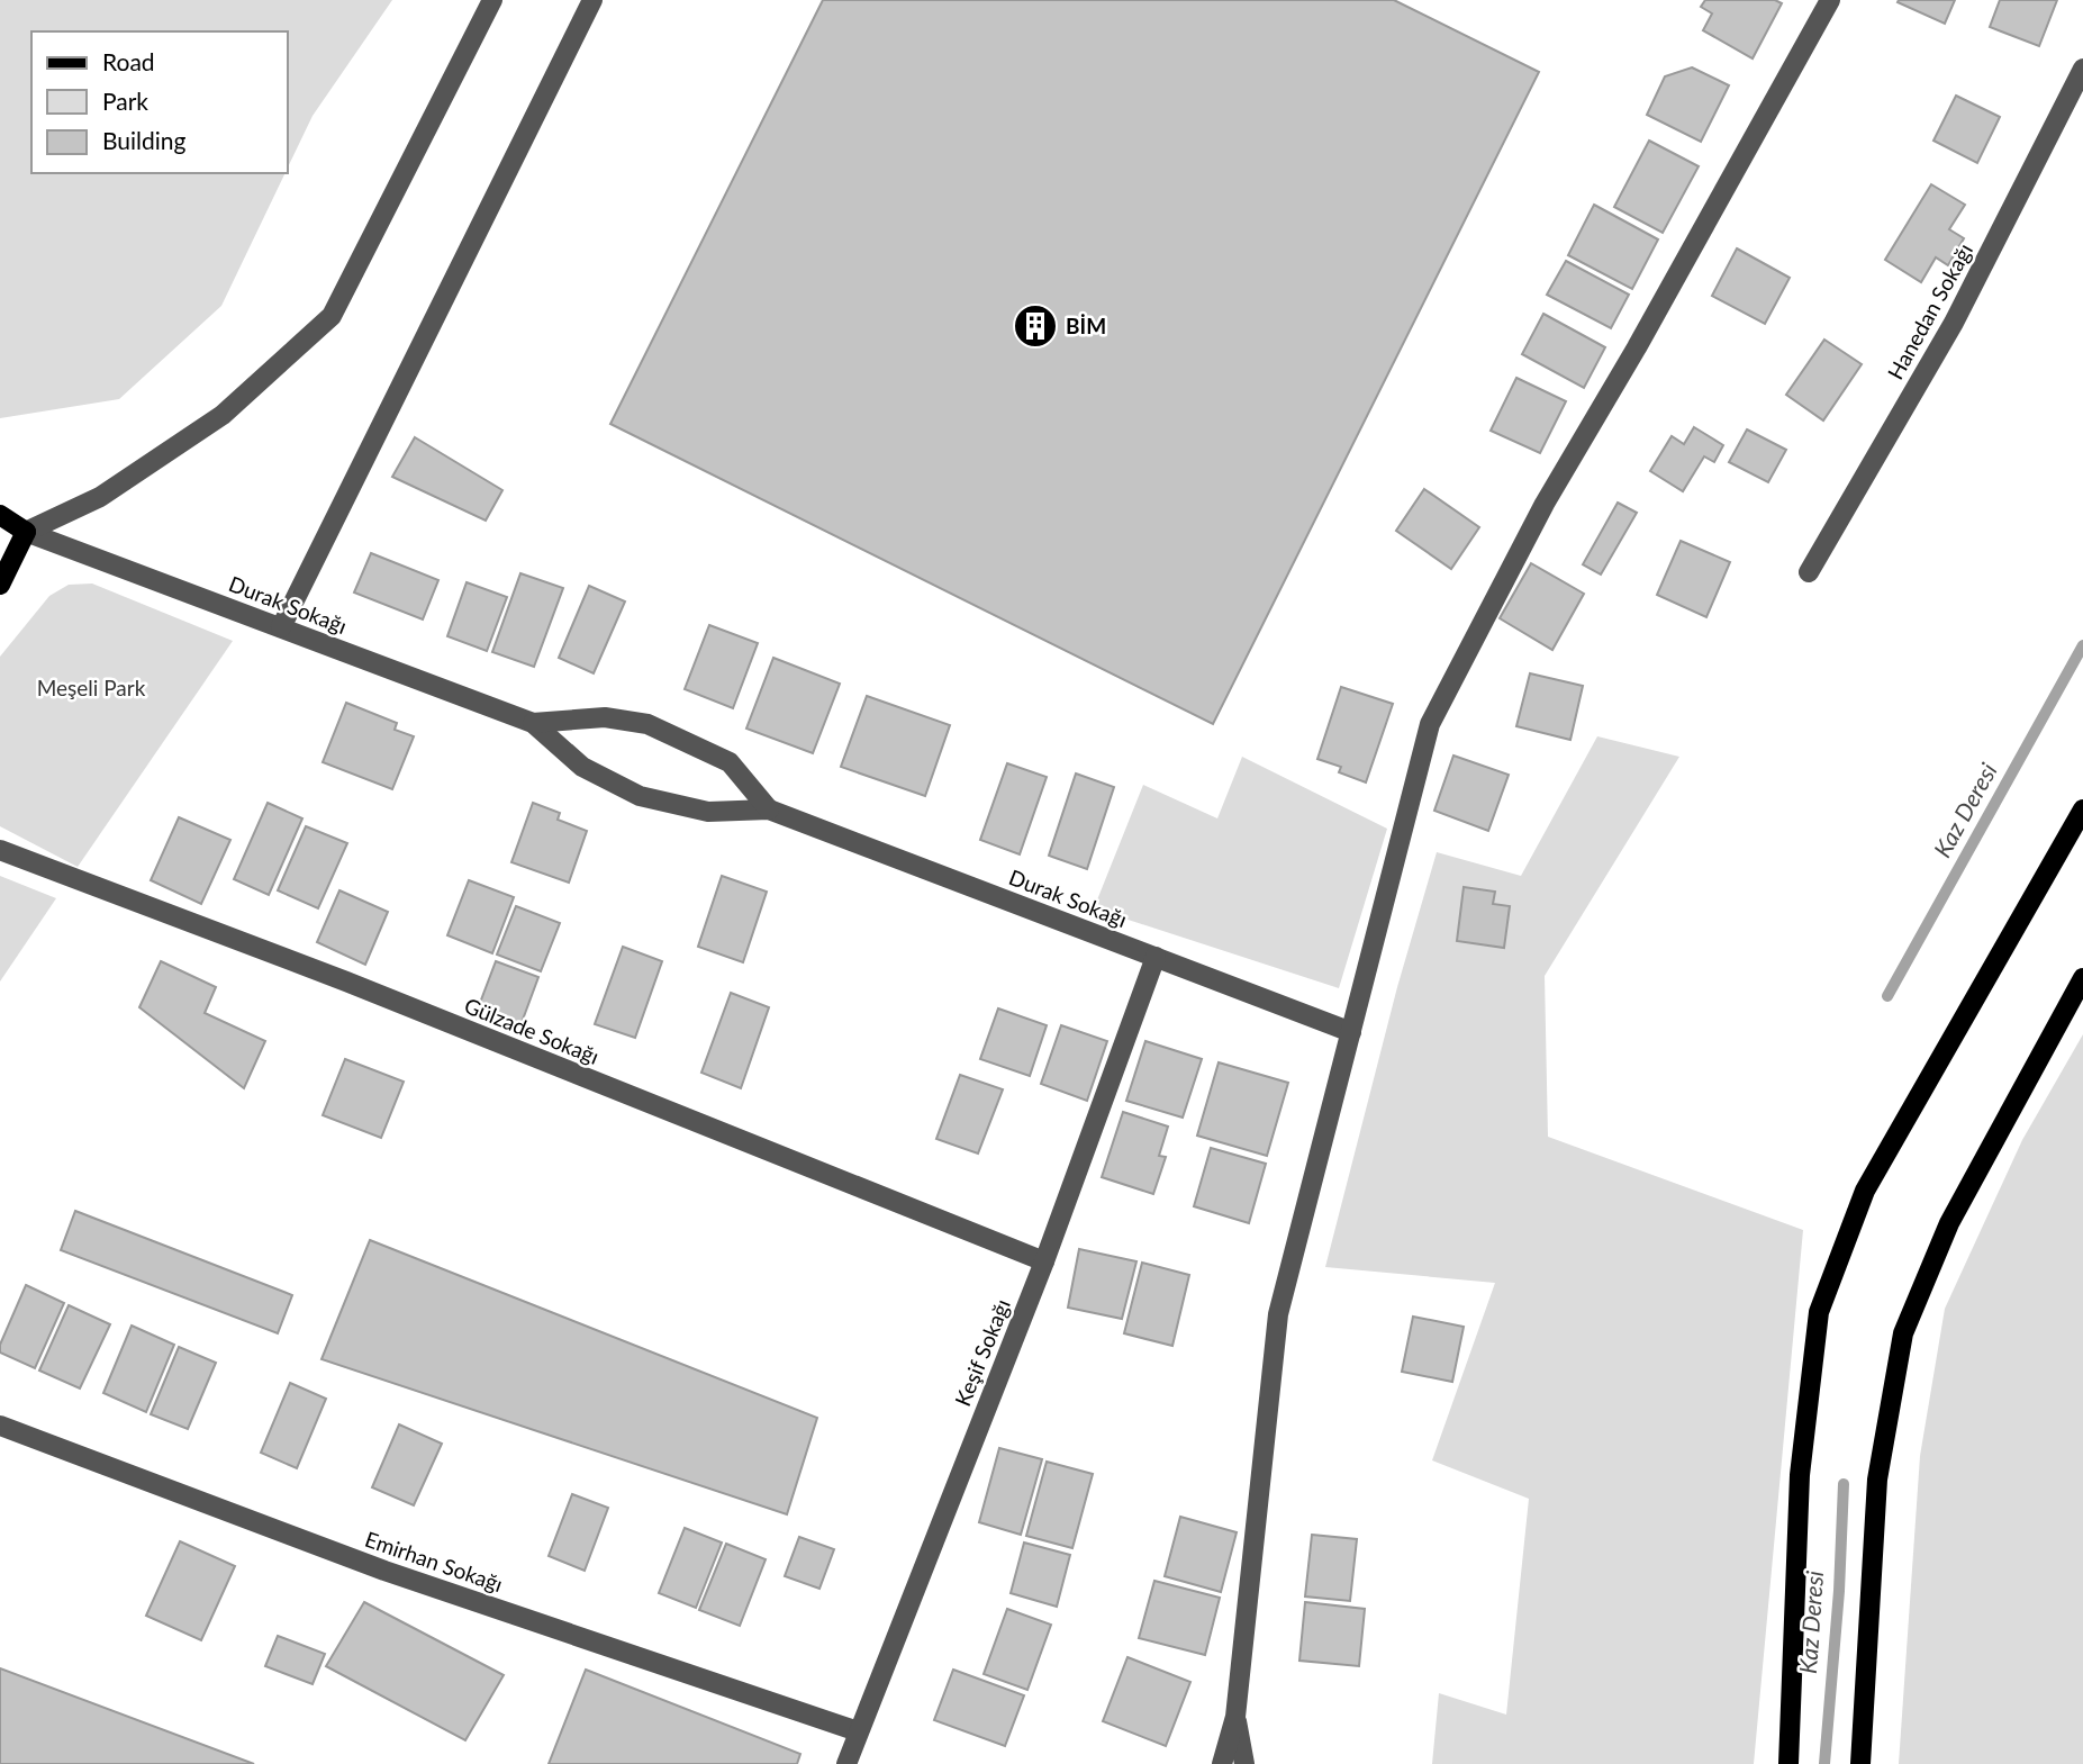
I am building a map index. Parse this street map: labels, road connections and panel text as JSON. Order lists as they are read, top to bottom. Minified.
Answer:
{"streets":{"main road":["Durak Sokağı"],"street":["Hanedan Sokağı","Gülzade Sokağı","Keşif Sokağı","Emirhan Sokağı"]},"crossings":[["Durak Sokağı","Keşif Sokağı"],["Gülzade Sokağı","Keşif Sokağı"],["Keşif Sokağı","Emirhan Sokağı"]],"water":["Kaz Deresi"],"parks":["Meşeli Park"],"places":{"building":["BİM"]},"legend":["Road","Park","Building"]}
